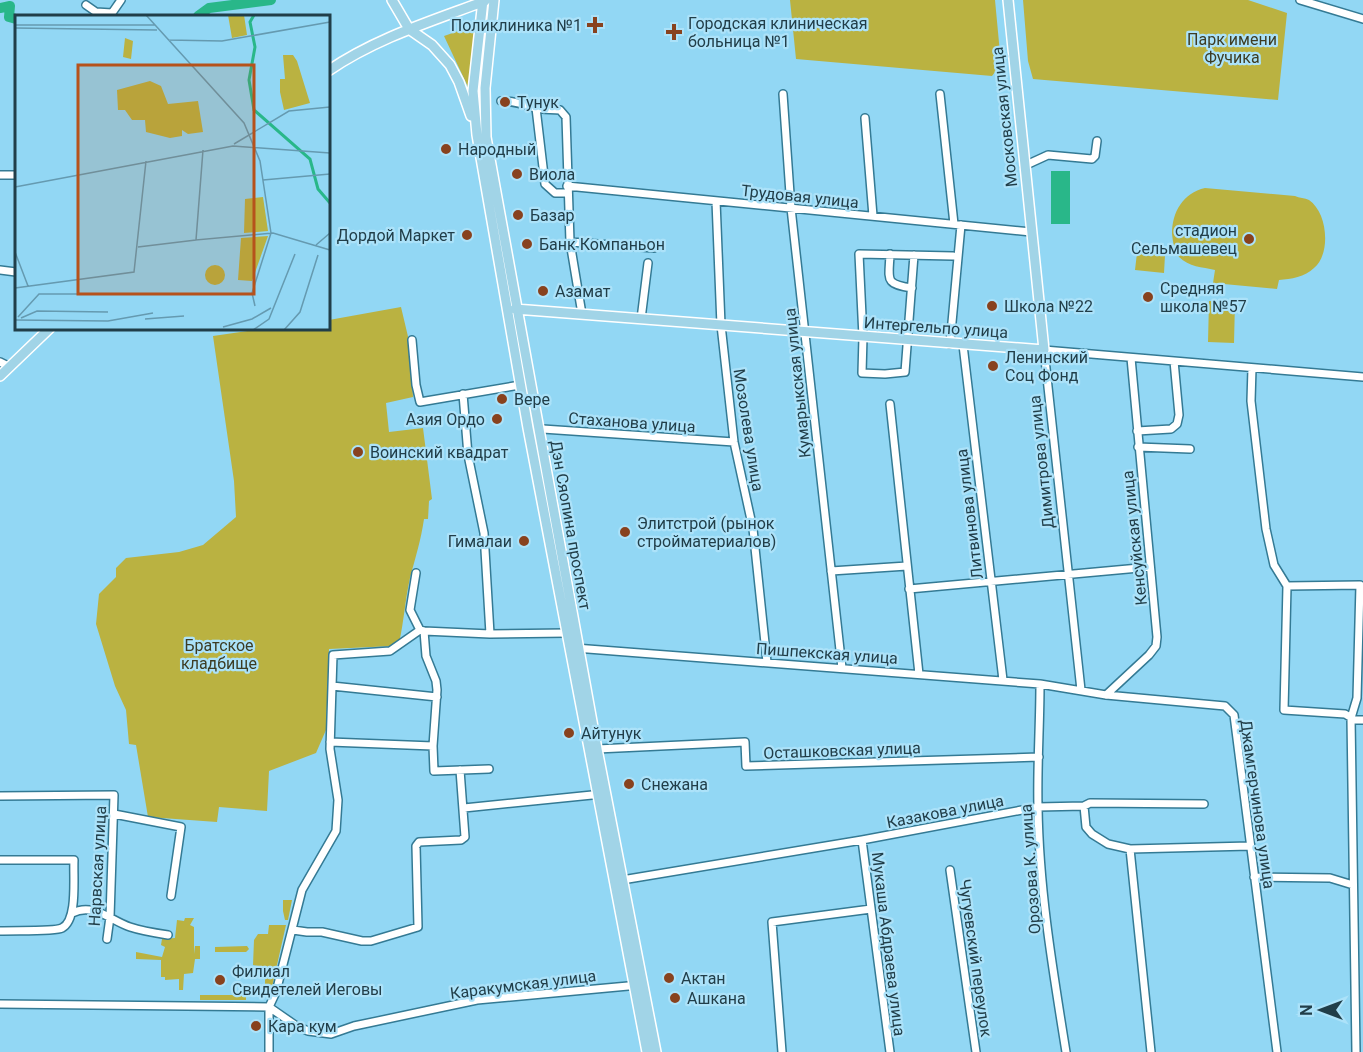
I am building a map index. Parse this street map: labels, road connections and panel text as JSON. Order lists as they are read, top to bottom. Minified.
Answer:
{"streets":{"main road":["Московская улица","Интергельпо улица","Димитрова улица","Дэн Сяопина проспект"],"street":["Трудовая улица","Кумарыкская улица","Стаханова улица","Мозолева улица","Литвинова улица","Кенсуйская улица","Пишпекская улица","Осташковская улица","Джамгерчинова улица","Казакова улица","Нарвская улица","Орозова К. улица","Мукаша Абдраева улица","Чугуевский переулок","Каракумская улица"]},"crossings":[["Московская улица","Трудовая улица"],["Московская улица","Димитрова улица"],["Трудовая улица","Кумарыкская улица"],["Трудовая улица","Мозолева улица"],["Трудовая улица","Димитрова улица"],["Интергельпо улица","Кумарыкская улица"],["Интергельпо улица","Мозолева улица"],["Интергельпо улица","Димитрова улица"],["Интергельпо улица","Литвинова улица"],["Интергельпо улица","Дэн Сяопина проспект"],["Интергельпо улица","Кенсуйская улица"],["Кумарыкская улица","Пишпекская улица"],["Стаханова улица","Мозолева улица"],["Стаханова улица","Дэн Сяопина проспект"],["Мозолева улица","Пишпекская улица"],["Димитрова улица","Пишпекская улица"],["Димитрова улица","Джамгерчинова улица"],["Литвинова улица","Пишпекская улица"],["Дэн Сяопина проспект","Пишпекская улица"],["Дэн Сяопина проспект","Осташковская улица"],["Дэн Сяопина проспект","Казакова улица"],["Дэн Сяопина проспект","Каракумская улица"],["Кенсуйская улица","Джамгерчинова улица"],["Пишпекская улица","Джамгерчинова улица"],["Пишпекская улица","Орозова К. улица"],["Осташковская улица","Орозова К. улица"],["Казакова улица","Орозова К. улица"],["Казакова улица","Мукаша Абдраева улица"]],"parks":["Парк имени Фучика","Братское кладбище"],"places":{"health":["Поликлиника №1","Городская клиническая больница №1"],"other":["Тунук","Народный","Виола","Базар","Дордой Маркет","стадион Сельмашевец","Банк Компаньон","Азамат","Средняя школа №57","Школа №22","Ленинский Соц Фонд","Вере","Азия Ордо","Воинский квадрат","Элитстрой (рынок стройматериалов)","Гималаи","Айтунук","Снежана","Актан","Филиал Свидетелей Иеговы","Ашкана","Кара кум"]},"north":"left"}
